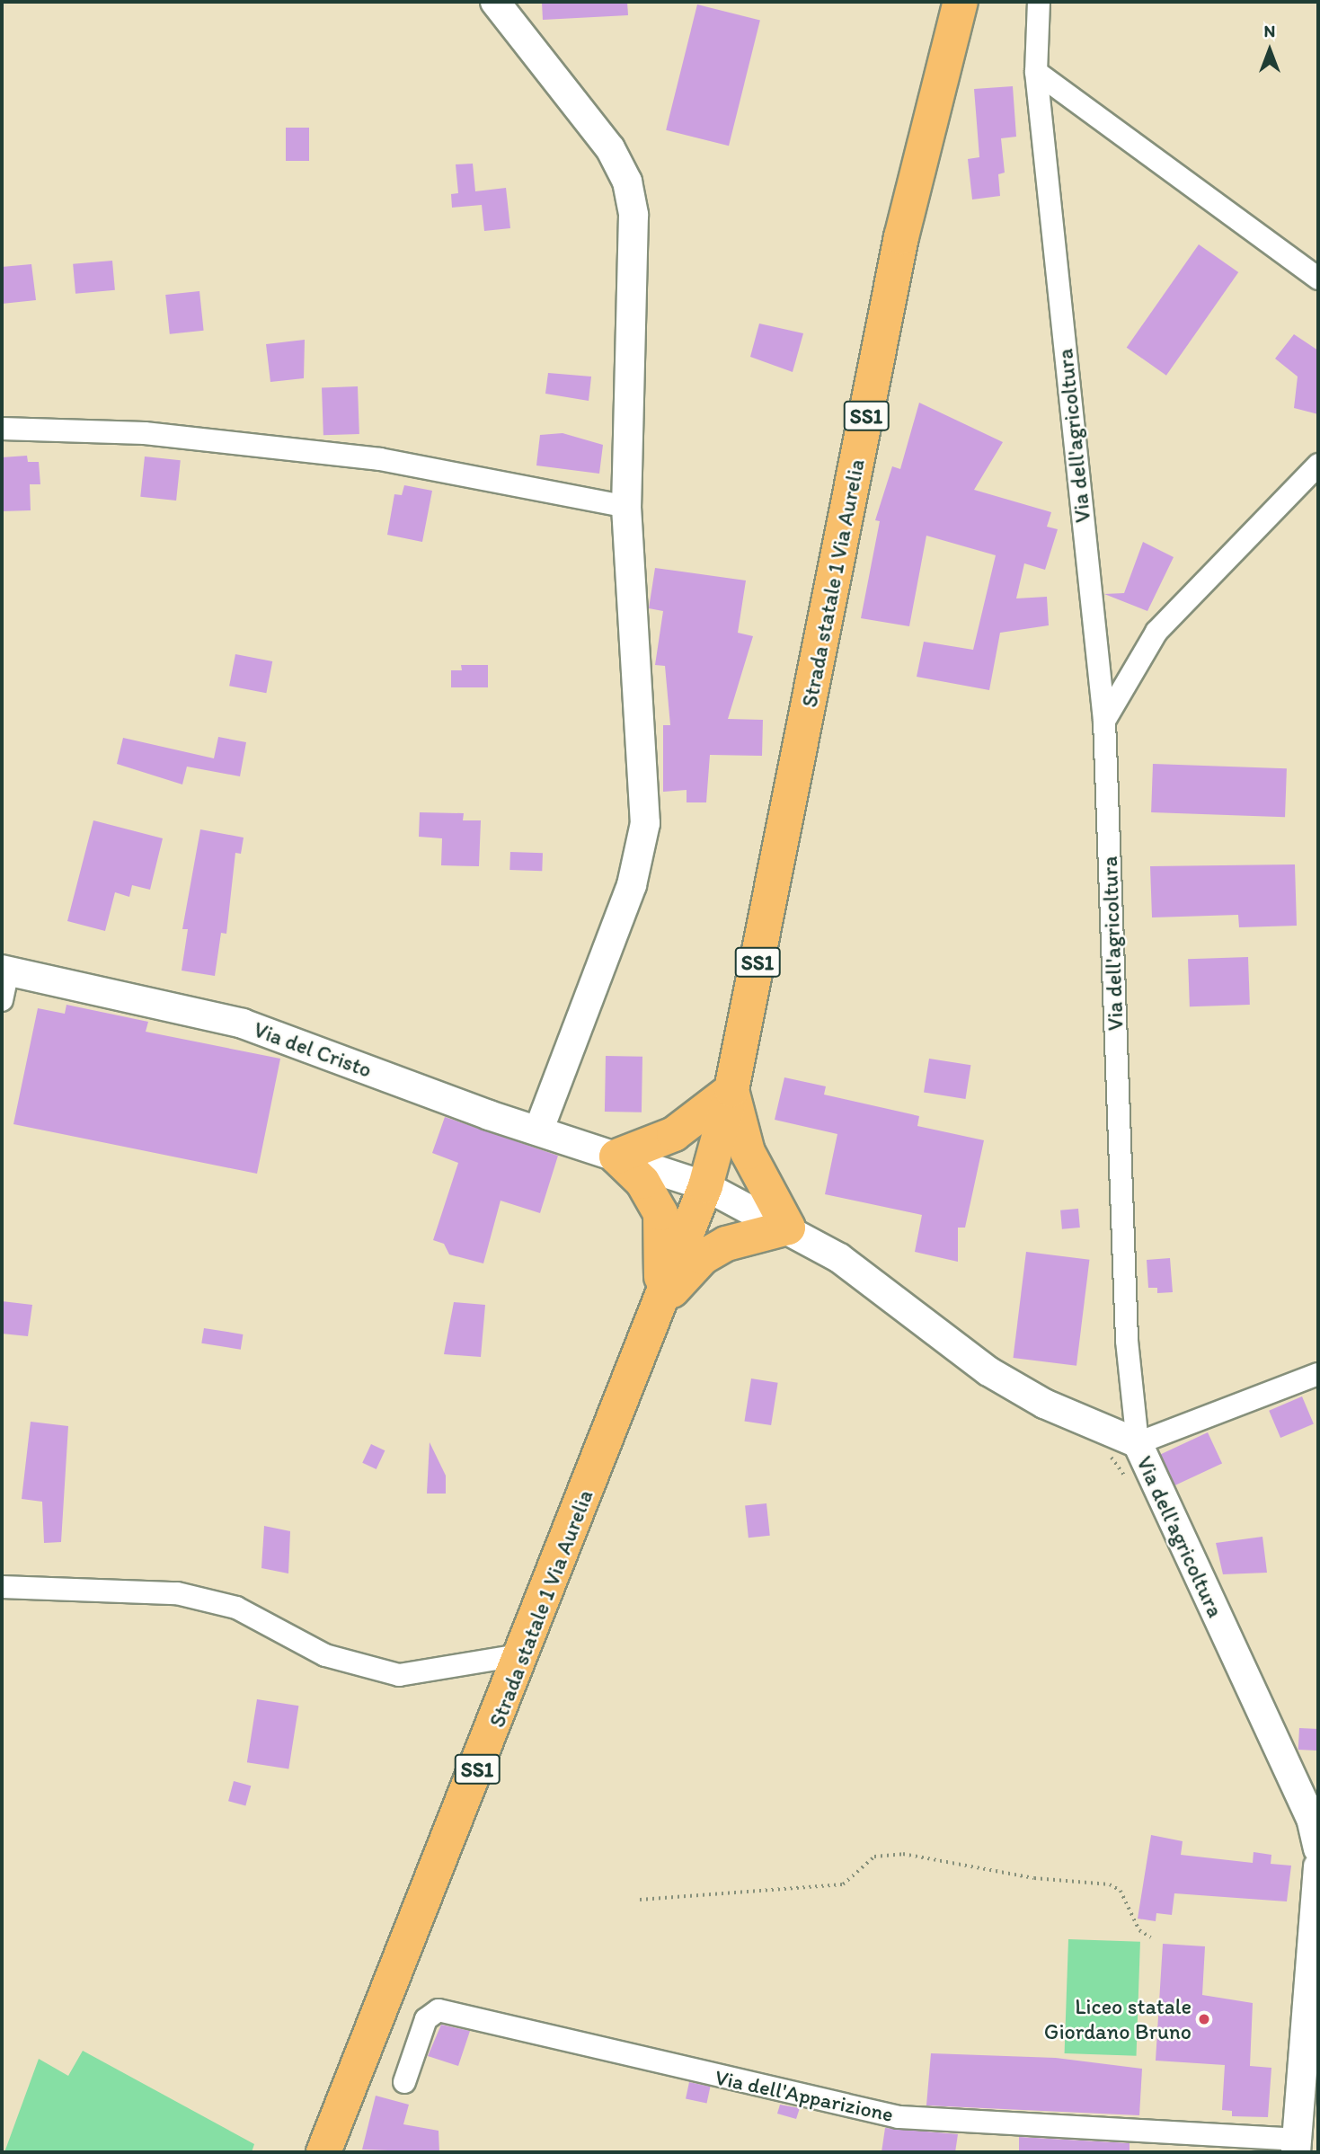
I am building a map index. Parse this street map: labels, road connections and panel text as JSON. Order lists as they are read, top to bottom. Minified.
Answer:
{"streets":{"main road":["SS1","Strada statale 1 Via Aurelia"],"street":["Via dell'agricoltura","Via del Cristo","Via dell'Apparizione"]},"crossings":[["SS1","Strada statale 1 Via Aurelia"],["SS1","Via del Cristo"],["Via dell'agricoltura","Via del Cristo"]],"places":["Liceo statale Giordano Bruno"],"north":"top"}
